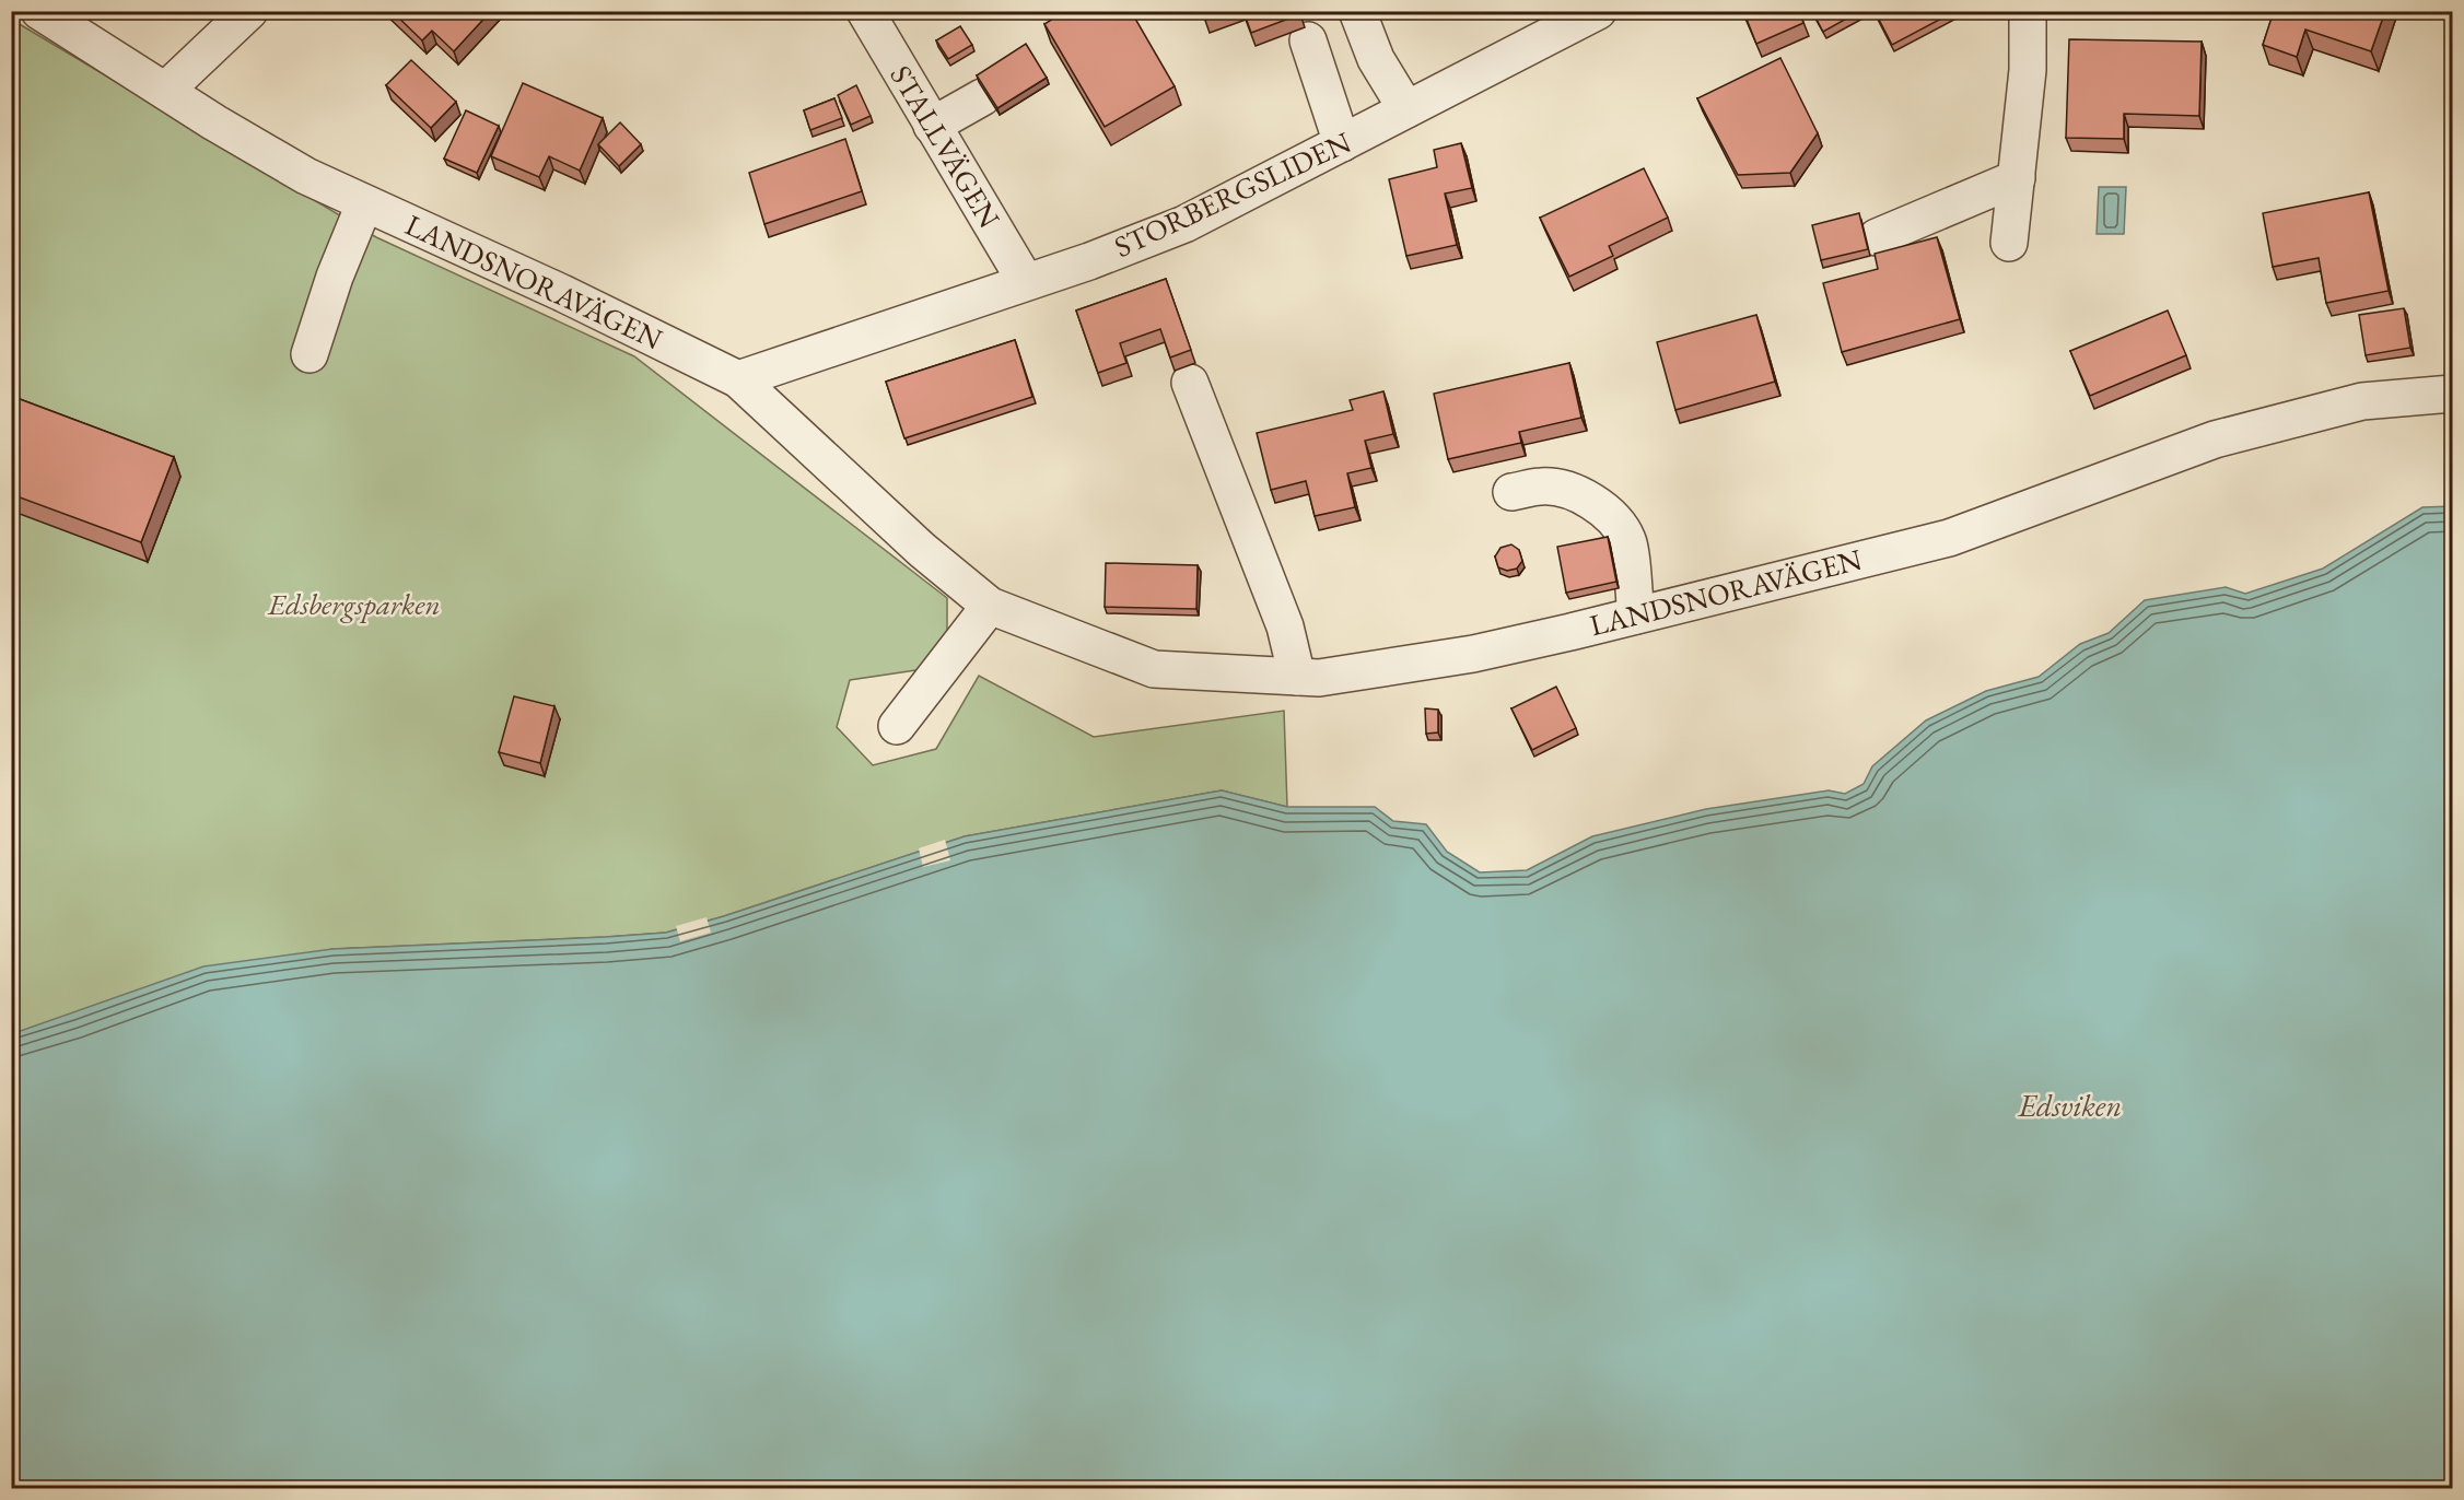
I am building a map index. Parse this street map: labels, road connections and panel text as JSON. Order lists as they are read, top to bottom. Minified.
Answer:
{"streets":{"street":["STALLVÄGEN","STORBERGSLIDEN","LANDSNORAVÄGEN"]},"crossings":[["STALLVÄGEN","STORBERGSLIDEN"],["STORBERGSLIDEN","LANDSNORAVÄGEN"]],"water":["Edsviken"],"parks":["Edsbergsparken"]}
